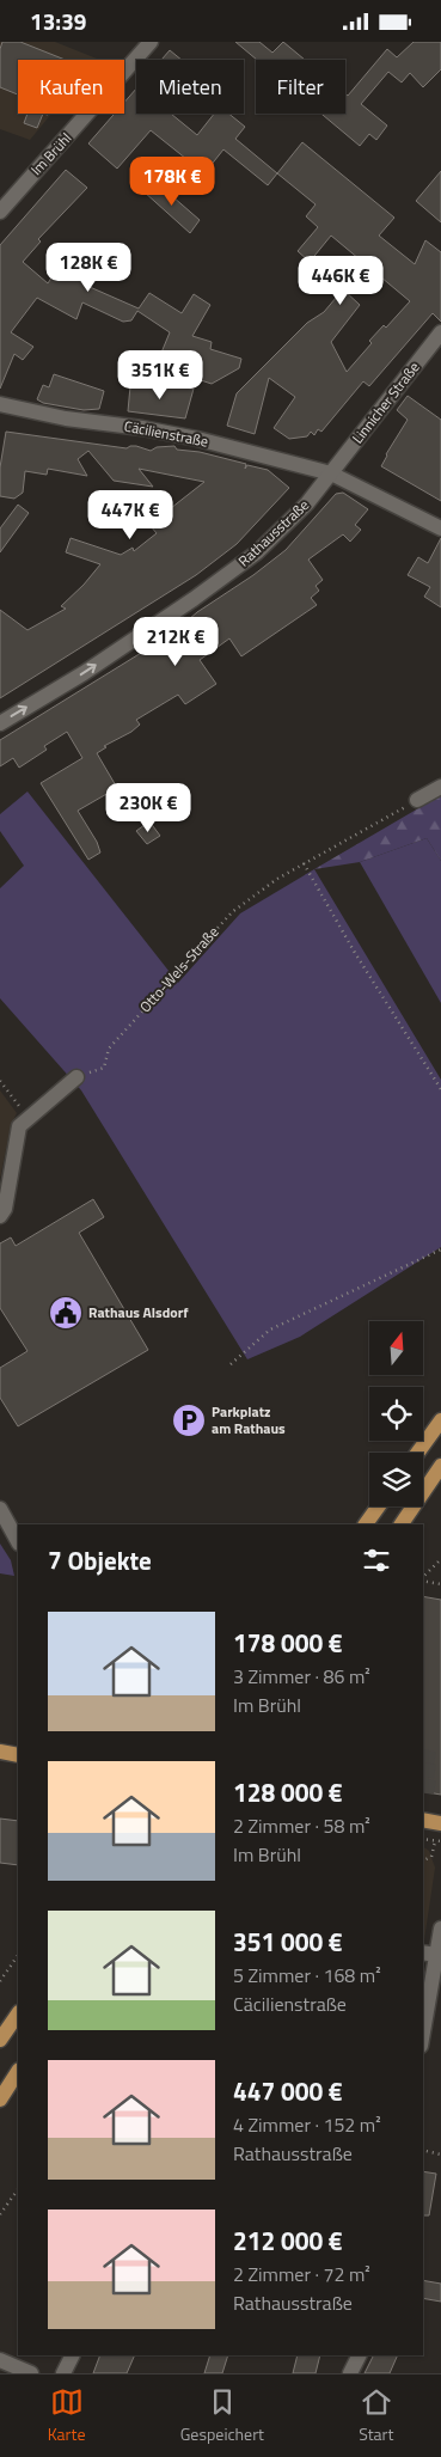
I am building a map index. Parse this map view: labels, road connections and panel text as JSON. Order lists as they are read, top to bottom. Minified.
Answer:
{"streets":{"street":["Im Brühl","Linnicher Straße","Cäcilienstraße","Rathausstraße"],"path":["Otto-Wels-Straße"]},"crossings":[["Linnicher Straße","Cäcilienstraße"],["Linnicher Straße","Rathausstraße"],["Cäcilienstraße","Rathausstraße"]],"one_way":["Rathausstraße"],"places":{"public building":["Rathaus Alsdorf"],"parking":["Parkplatz am Rathaus"]},"north":"top","page":{"status":"13:39","chip":["Kaufen","Mieten","Filter"],"price":["178K €","128K €","446K €","351K €","447K €","212K €","230K €"],"heading":"7 Objekte","list":[{"name":"178 000 €","note":"3 Zimmer · 86 m² · Im Brühl"},{"name":"128 000 €","note":"2 Zimmer · 58 m² · Im Brühl"},{"name":"351 000 €","note":"5 Zimmer · 168 m² · Cäcilienstraße"},{"name":"447 000 €","note":"4 Zimmer · 152 m² · Rathausstraße"},{"name":"212 000 €","note":"2 Zimmer · 72 m² · Rathausstraße"}],"tabs":["Karte","Gespeichert","Start"]}}
